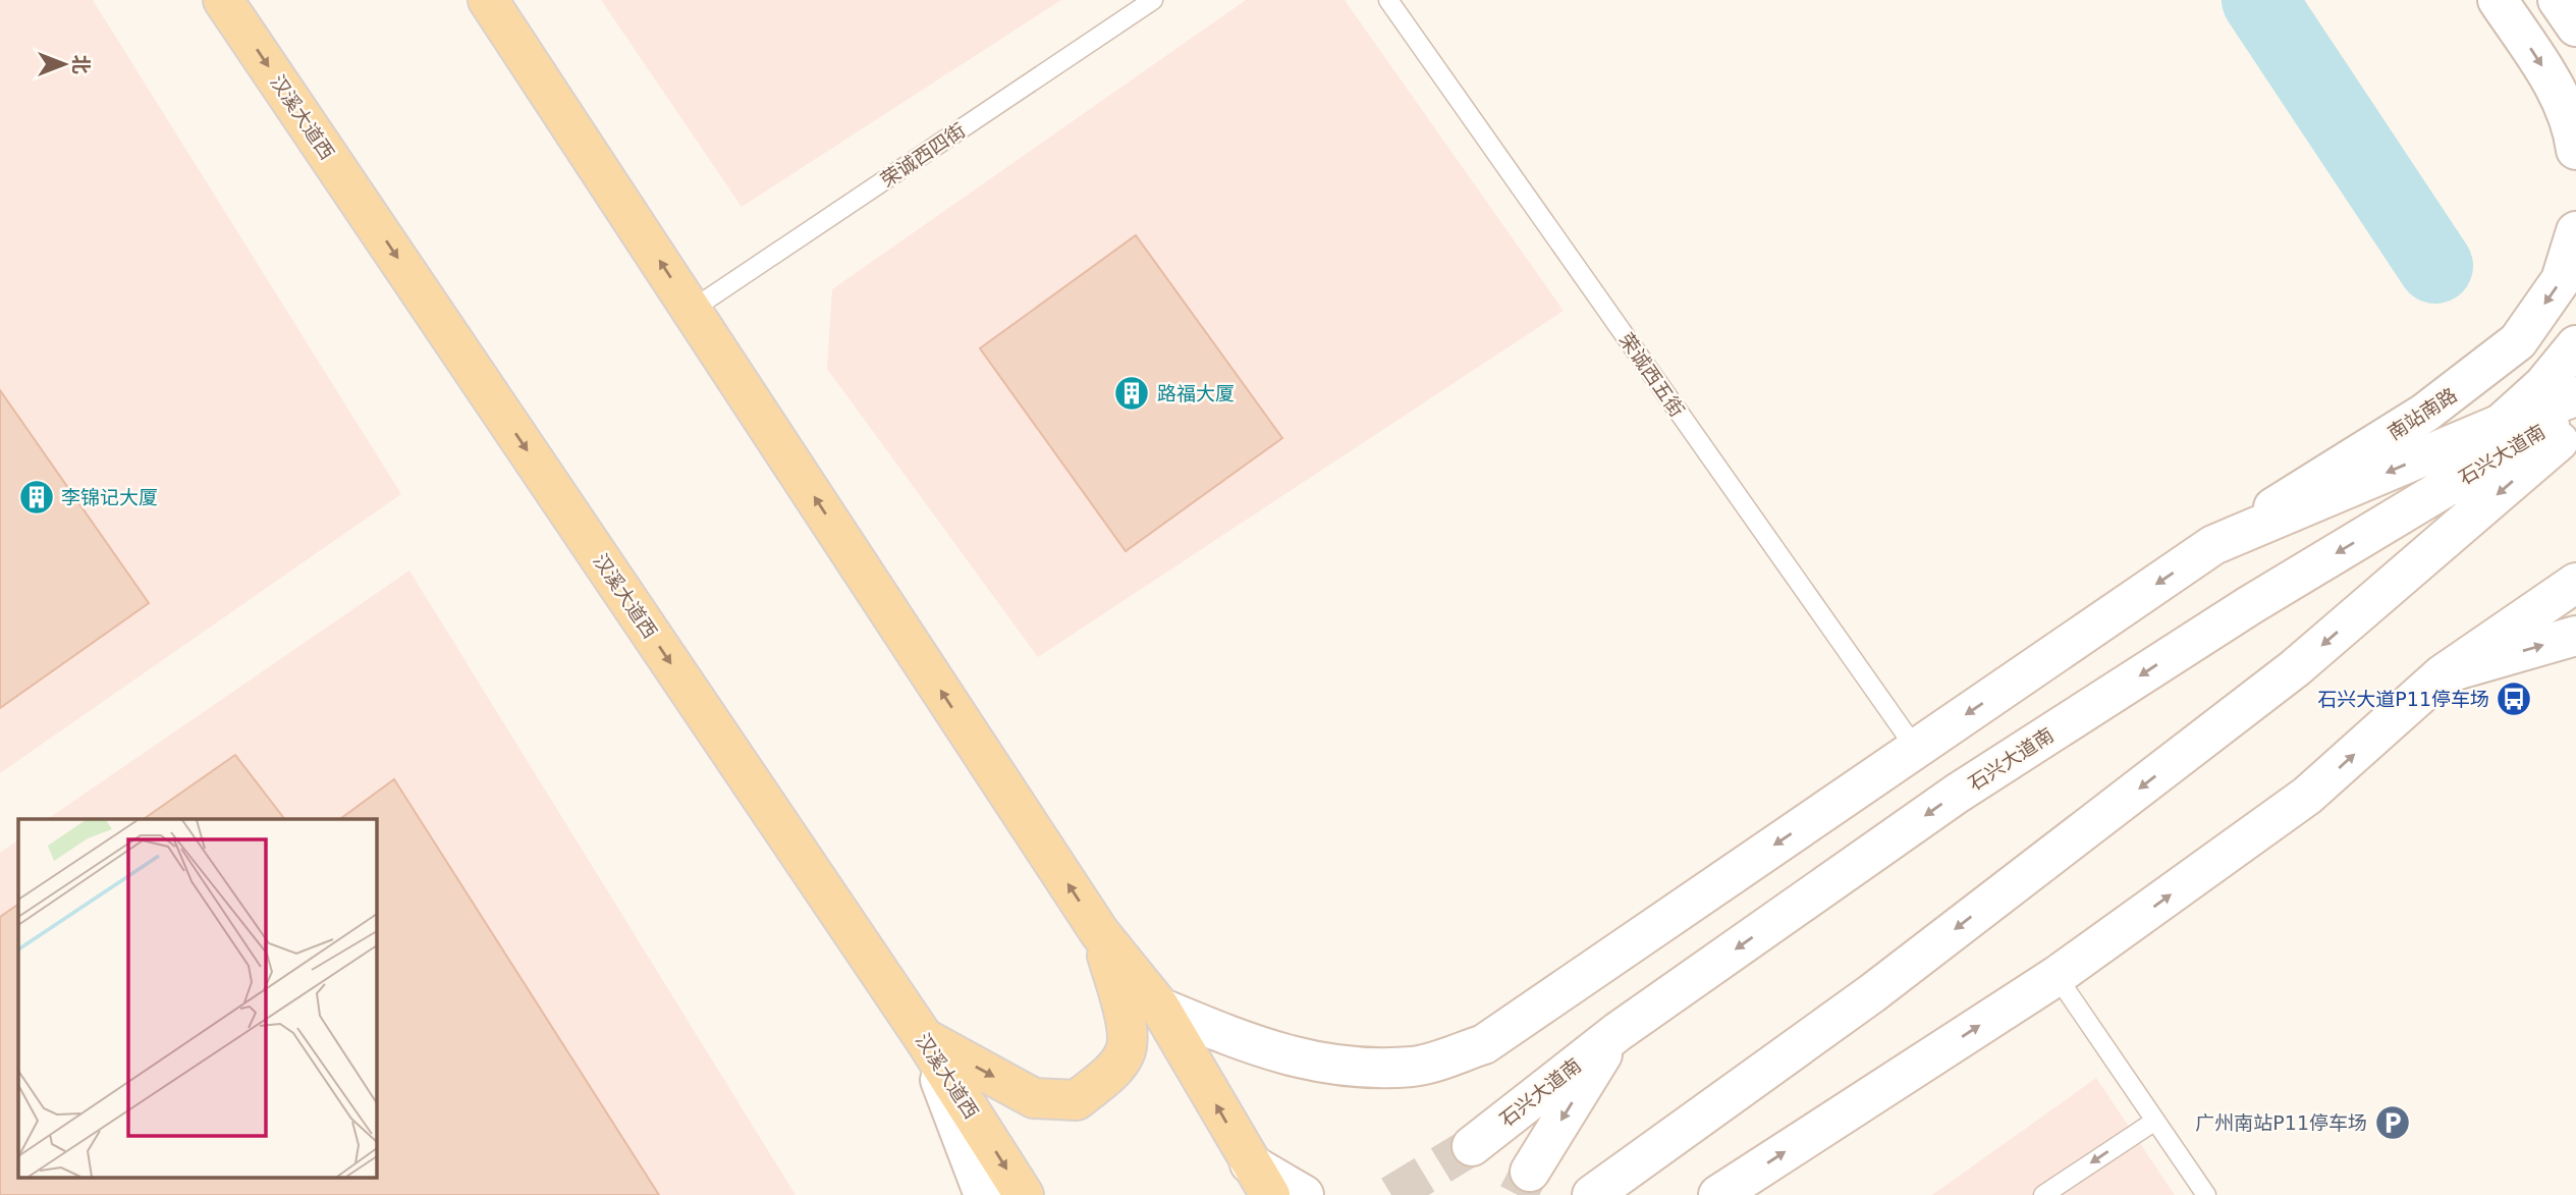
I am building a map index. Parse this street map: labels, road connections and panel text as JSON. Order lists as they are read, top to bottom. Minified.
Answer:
{"streets":{"main road":["汉溪大道西","南站南路","石兴大道南"],"lane":["荣诚西四街","荣诚西五街"]},"places":{"building":["路福大厦","李锦记大厦"],"bus stop":["石兴大道P11停车场"],"parking":["广州南站P11停车场"]},"north":"right"}
